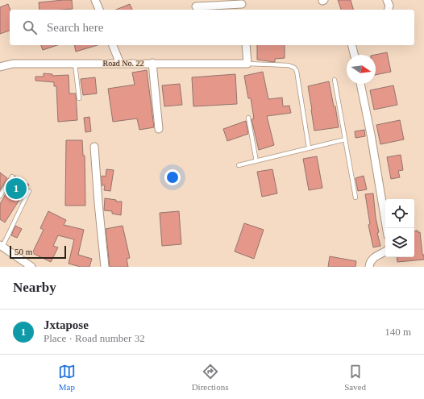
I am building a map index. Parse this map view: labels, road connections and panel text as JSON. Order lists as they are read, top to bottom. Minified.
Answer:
{"streets":{"street":["Road No. 22"]},"scale_bar":"50 m","north":"right","page":{"search":"Search here","pins":"1","scale":"50 m","heading":"Nearby","list":[{"mark":"1","name":"Jxtapose","note":"Place · Road number 32","value":"140 m"}],"nav":["Map","Directions","Saved"]}}
